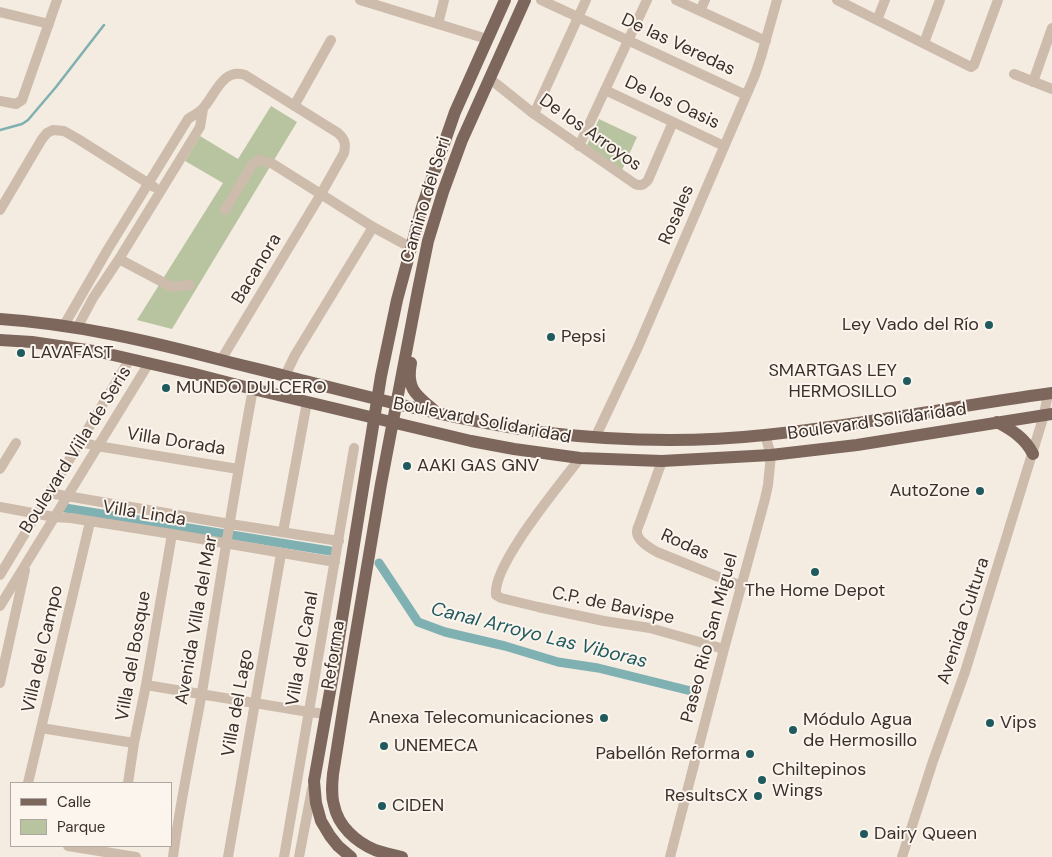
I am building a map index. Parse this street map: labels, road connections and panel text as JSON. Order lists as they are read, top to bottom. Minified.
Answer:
{"streets":{"main road":["Camino del Seri","Boulevard Solidaridad","Reforma"],"street":["De las Veredas","De los Oasis","De los Arroyos","Rosales","Bacanora","Villa Dorada","Boulevard Viila de Seris","Villa Linda","Rodas","C.P. de Bavispe","Avenida Villa del Mar","Avenida Cultura","Paseo Rio San Miguel","Villa del Campo","Villa del Canal","Villa del Bosque","Villa del Lago"]},"crossings":[["De las Veredas","Rosales"],["De los Oasis","De los Arroyos"],["De los Oasis","Rosales"],["De los Arroyos","Camino del Seri"],["Camino del Seri","Boulevard Solidaridad"],["Camino del Seri","Reforma"],["Rosales","Boulevard Solidaridad"],["Bacanora","Boulevard Solidaridad"],["Boulevard Solidaridad","Boulevard Viila de Seris"],["Boulevard Solidaridad","Rodas"],["Boulevard Solidaridad","C.P. de Bavispe"],["Boulevard Solidaridad","Avenida Villa del Mar"],["Boulevard Solidaridad","Avenida Cultura"],["Boulevard Solidaridad","Paseo Rio San Miguel"],["Boulevard Solidaridad","Reforma"],["Villa Dorada","Boulevard Viila de Seris"],["Villa Dorada","Avenida Villa del Mar"],["Boulevard Viila de Seris","Villa Linda"],["Villa Linda","Avenida Villa del Mar"],["Villa Linda","Villa del Campo"],["Villa Linda","Villa del Canal"],["Villa Linda","Villa del Bosque"],["Villa Linda","Villa del Lago"],["Rodas","Paseo Rio San Miguel"],["C.P. de Bavispe","Paseo Rio San Miguel"]],"water":["Canal Arroyo Las Viboras"],"places":["Ley Vado del Río","Pepsi","LAVAFAST","SMARTGAS LEY HERMOSILLO","MUNDO DULCERO","AAKI GAS GNV","AutoZone","The Home Depot","Anexa Telecomunicaciones","Vips","Módulo Agua de Hermosillo","UNEMECA","Pabellón Reforma","Chiltepinos Wings","ResultsCX","CIDEN","Dairy Queen"],"legend":["Calle","Parque"]}
